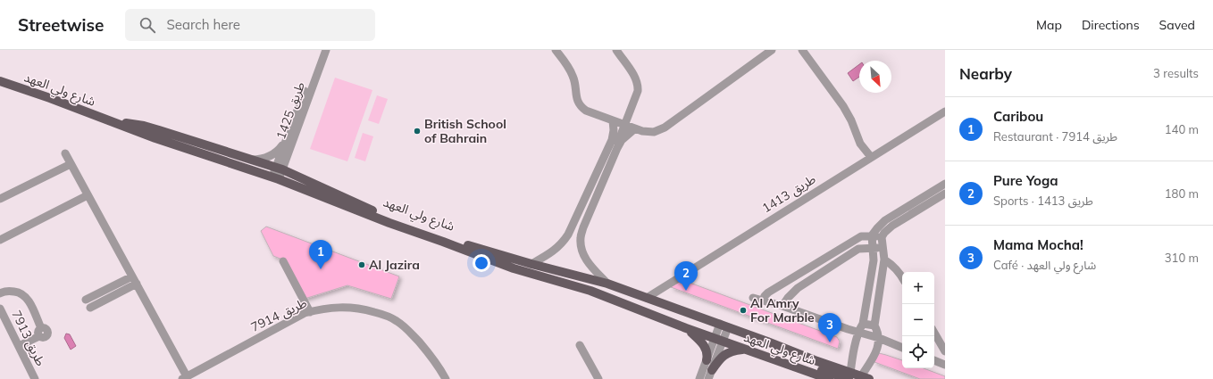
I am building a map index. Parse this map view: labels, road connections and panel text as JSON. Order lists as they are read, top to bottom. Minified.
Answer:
{"streets":{"main road":["شارع ولي العهد"],"street":["طريق 1425","طريق 1413","طريق 7914","طريق 7913"]},"crossings":[["شارع ولي العهد","طريق 1425"],["شارع ولي العهد","طريق 1413"]],"places":["British School of Bahrain","Al Jazira","Al Amry For Marble"],"north":"bottom right","page":{"header":"Streetwise","search":"Search here","nav":["Map","Directions","Saved"],"heading":["Nearby","3 results"],"list":[{"mark":"1","name":"Caribou","note":"Restaurant · طريق 7914","value":"140 m"},{"mark":"2","name":"Pure Yoga","note":"Sports · طريق 1413","value":"180 m"},{"mark":"3","name":"Mama Mocha!","note":"Café · شارع ولي العهد","value":"310 m"}],"pins":["1","2","3"],"map_buttons":["+","−"]}}
